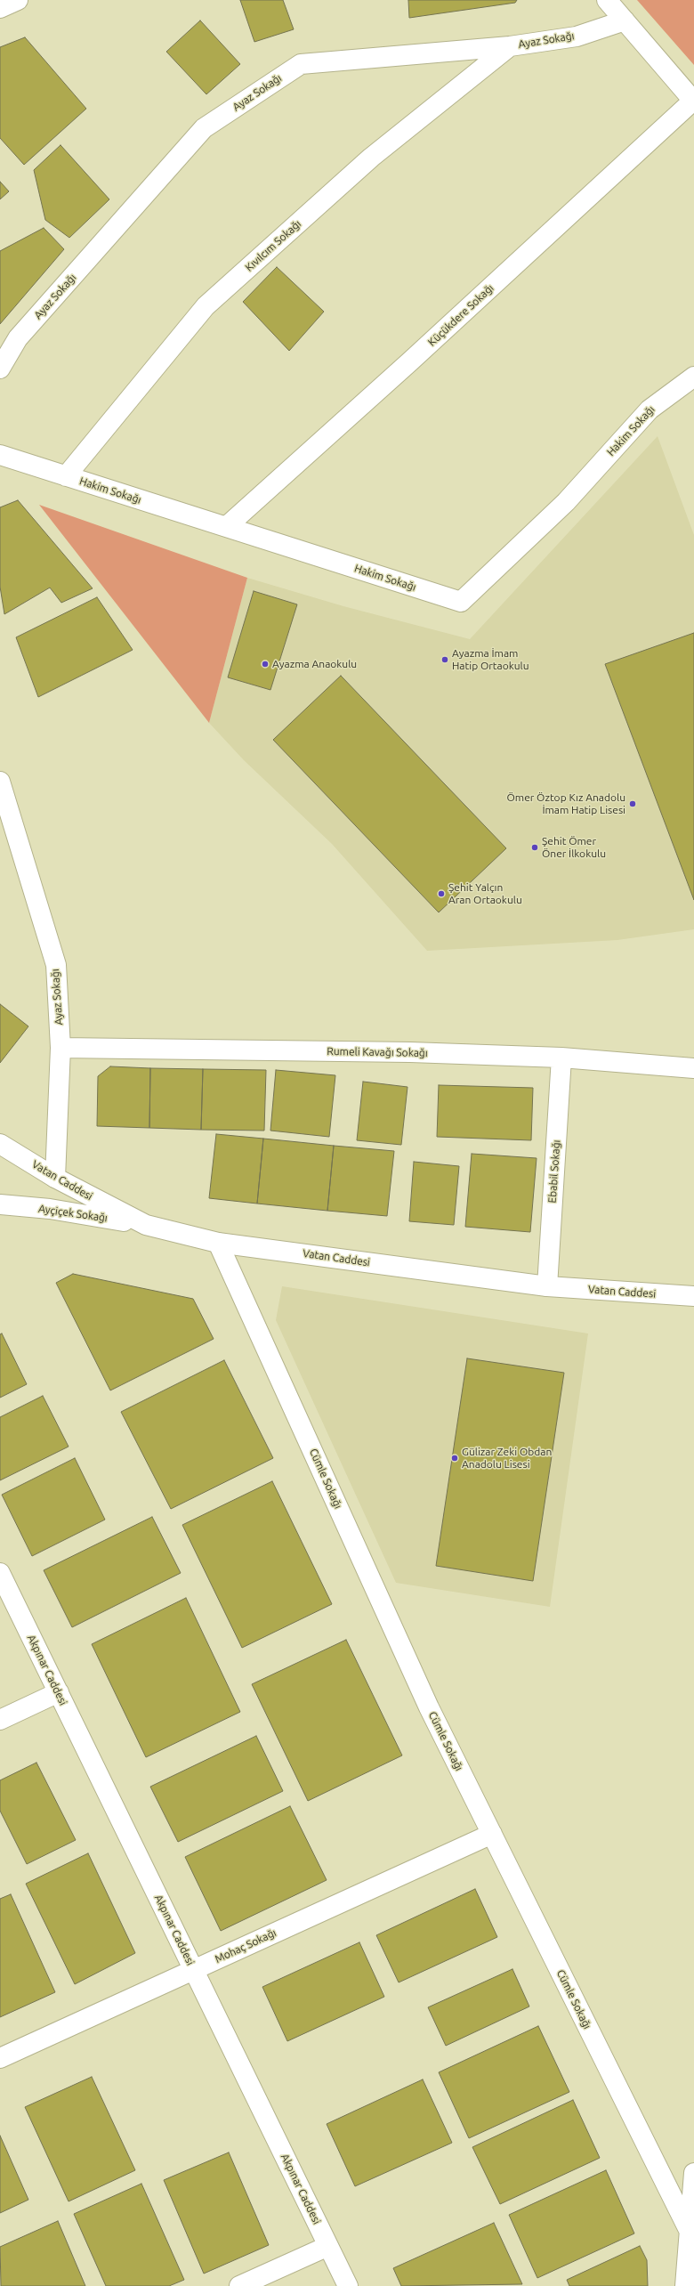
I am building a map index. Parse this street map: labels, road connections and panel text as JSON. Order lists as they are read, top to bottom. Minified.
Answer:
{"streets":{"street":["Ayaz Sokağı","Kıvılcım Sokağı","Küçükdere Sokağı","Hakim Sokağı","Rumeli Kavağı Sokağı","Ebabil Sokağı","Vatan Caddesi","Ayçiçek Sokağı","Cümle Sokağı","Akpınar Caddesi","Mohaç Sokağı"]},"crossings":[["Ayaz Sokağı","Kıvılcım Sokağı"],["Ayaz Sokağı","Rumeli Kavağı Sokağı"],["Ayaz Sokağı","Vatan Caddesi"],["Kıvılcım Sokağı","Hakim Sokağı"],["Küçükdere Sokağı","Hakim Sokağı"],["Rumeli Kavağı Sokağı","Ebabil Sokağı"],["Ebabil Sokağı","Vatan Caddesi"],["Vatan Caddesi","Ayçiçek Sokağı"],["Vatan Caddesi","Cümle Sokağı"],["Cümle Sokağı","Mohaç Sokağı"],["Akpınar Caddesi","Mohaç Sokağı"]],"places":["Ayazma İmam Hatip Ortaokulu","Ayazma Anaokulu","Ömer Öztop Kız Anadolu İmam Hatip Lisesi","Şehit Ömer Öner İlkokulu","Şehit Yalçın Aran Ortaokulu","Gülizar Zeki Obdan Anadolu Lisesi"]}
